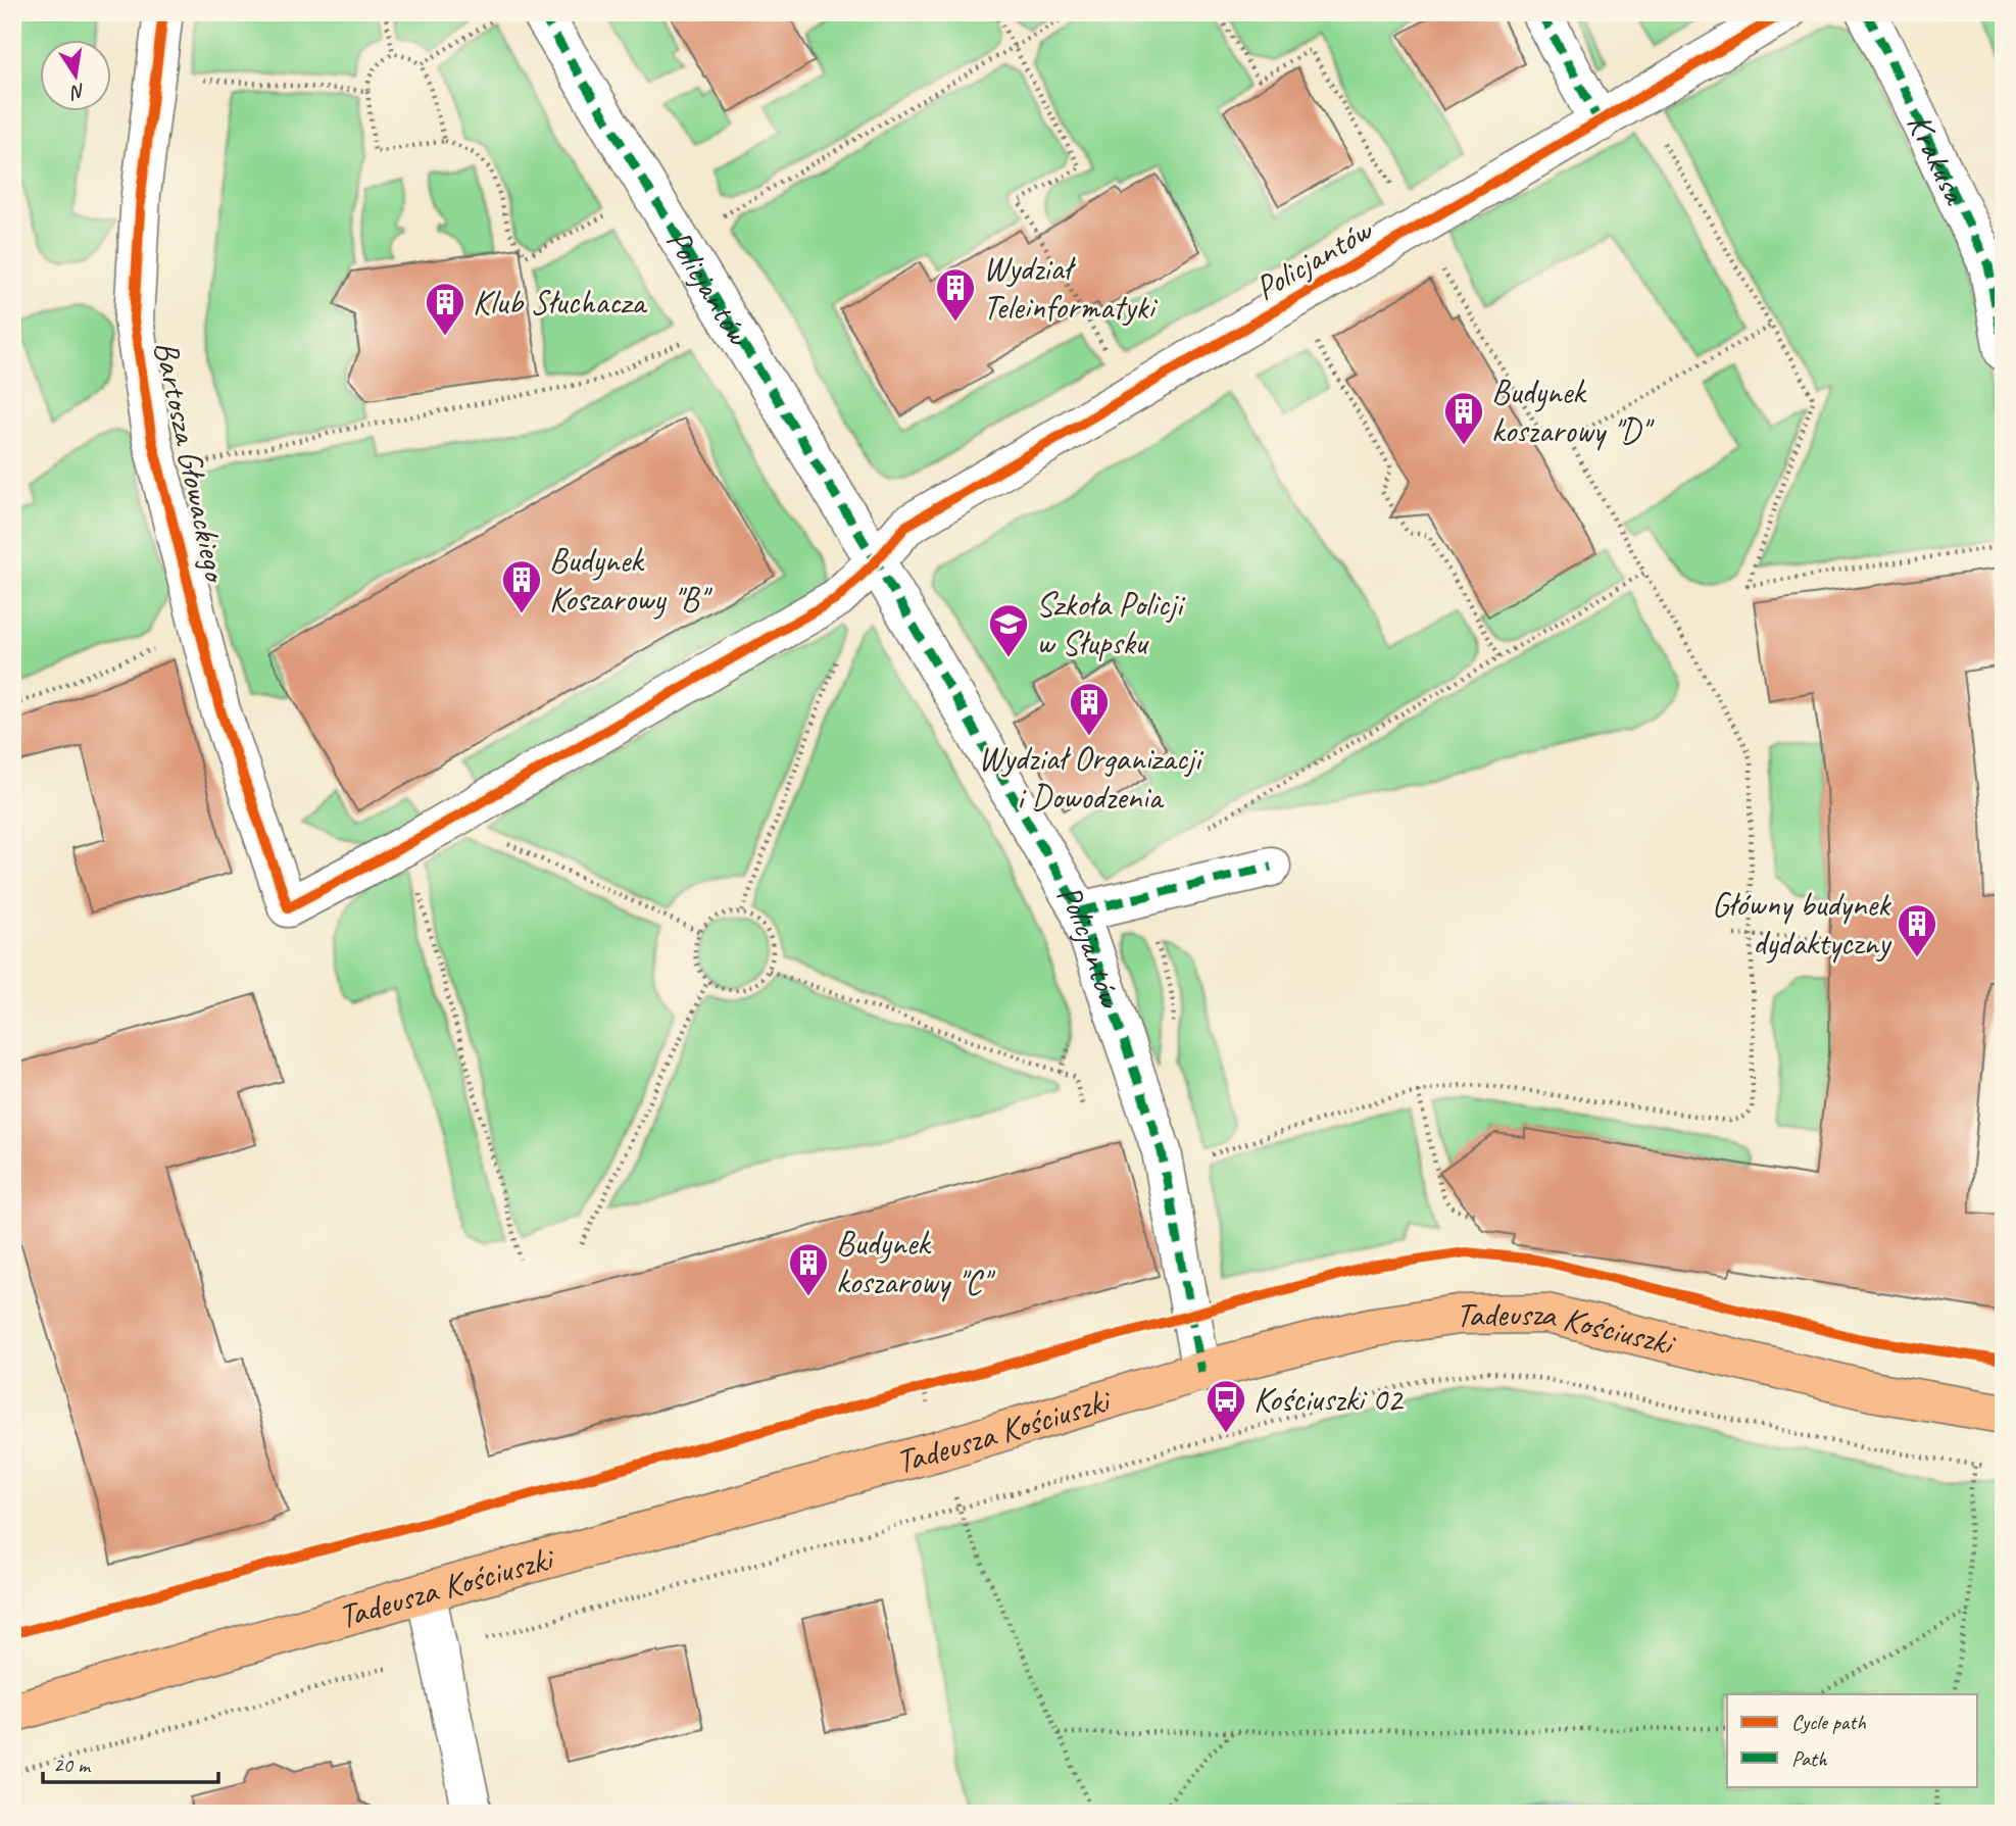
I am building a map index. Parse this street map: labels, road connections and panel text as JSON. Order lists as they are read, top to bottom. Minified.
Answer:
{"streets":{"main road":["Tadeusza Kościuszki"],"street":["Krakusa","Policjantów","Bartosza Głowackiego"]},"crossings":[["Policjantów","Tadeusza Kościuszki"]],"places":{"building":["Wydział Teleinformatyki","Klub Słuchacza","Budynek koszarowy \"D\"","Budynek Koszarowy \"B\"","Wydział Organizacji i Dowodzenia","Główny budynek dydaktyczny","Budynek koszarowy \"C\""],"school or university":["Szkoła Policji w Słupsku"],"bus stop":["Kościuszki 02"]},"legend":["Cycle path","Path"],"scale_bar":"20 m","north":"bottom"}
